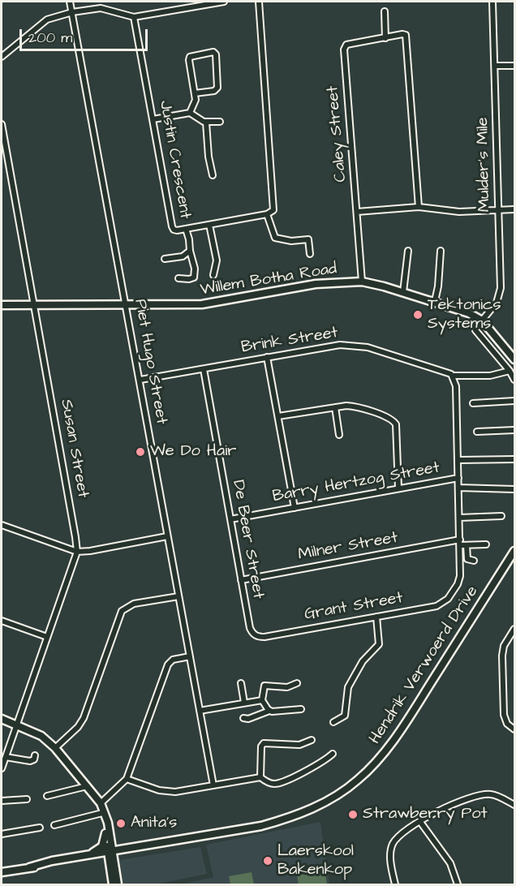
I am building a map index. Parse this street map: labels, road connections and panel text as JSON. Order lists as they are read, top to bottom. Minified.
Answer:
{"streets":{"street":["Caley Street","Justin Crescent","Mulder's Mile","Willem Botha Road","Brink Street","Piet Hugo Street","Susan Street","Barry Hertzog Street","De Beer Street","Milner Street","Grant Street","Hendrik Verwoerd Drive"]},"crossings":[["Caley Street","Willem Botha Road"],["Mulder's Mile","Willem Botha Road"],["Willem Botha Road","Piet Hugo Street"],["Willem Botha Road","Susan Street"],["Brink Street","Piet Hugo Street"],["Brink Street","De Beer Street"],["Barry Hertzog Street","De Beer Street"],["De Beer Street","Milner Street"],["De Beer Street","Grant Street"],["Milner Street","Grant Street"]],"places":["Tektonics Systems","We Do Hair","Strawberry Pot","Anita's","Laerskool Bakenkop"],"scale_bar":"200 m"}
